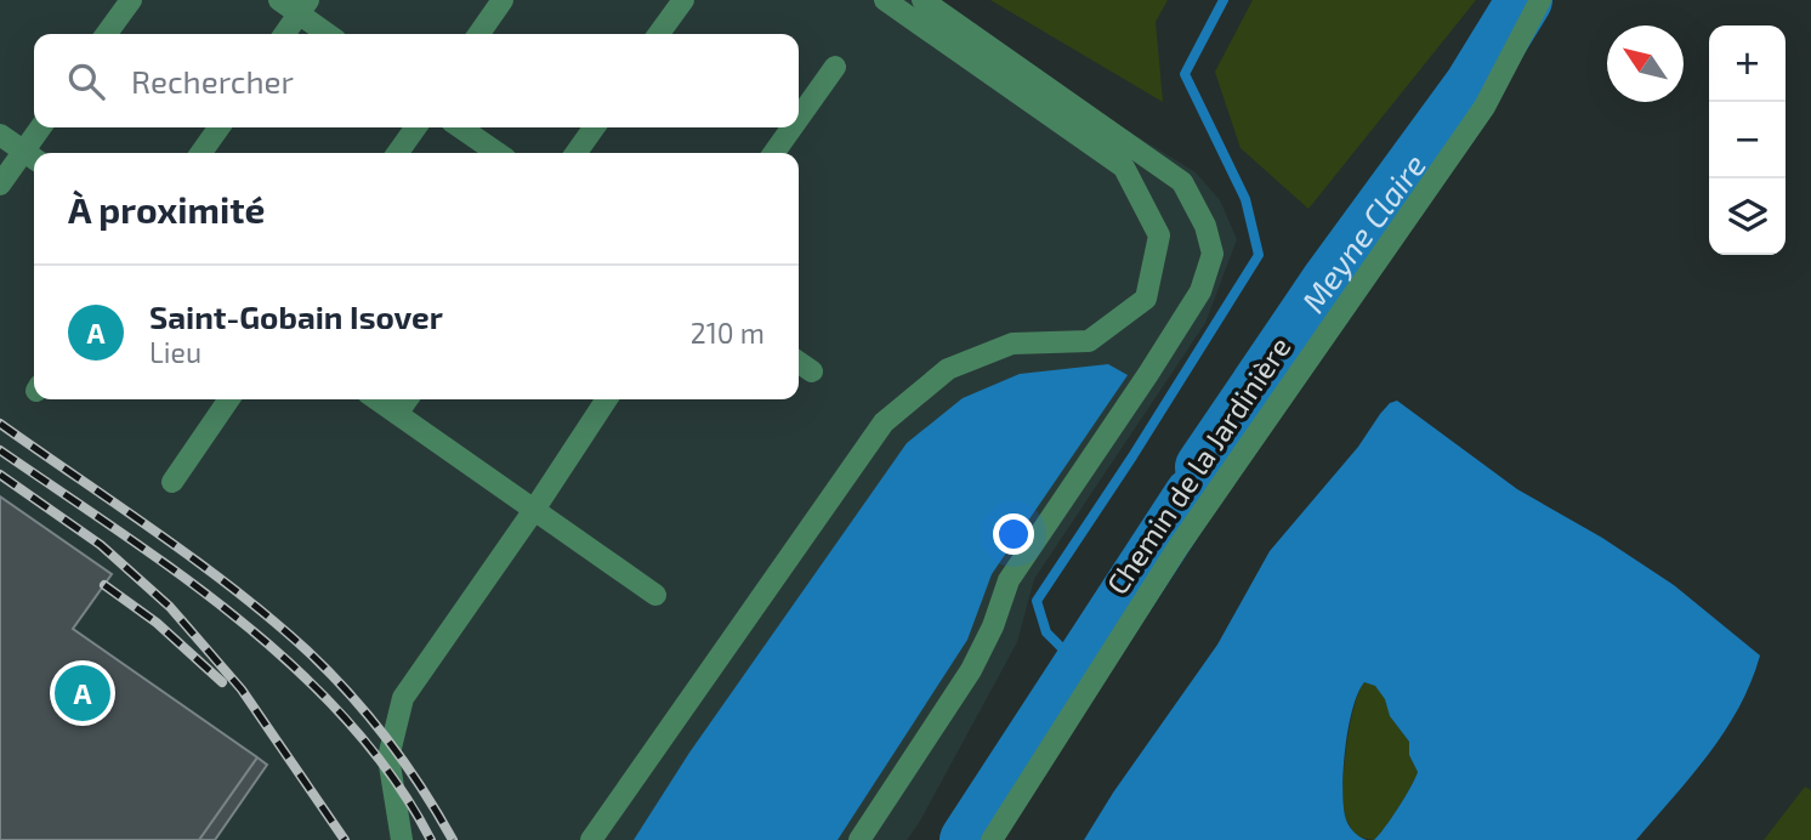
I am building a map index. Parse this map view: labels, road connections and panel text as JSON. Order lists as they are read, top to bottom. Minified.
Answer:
{"streets":{"street":["Chemin de la Jardinière"]},"water":["Meyne Claire"],"north":"top left","page":{"map_buttons":["+","−"],"search":"Rechercher","heading":"À proximité","list":[{"mark":"A","name":"Saint-Gobain Isover","note":"Lieu","value":"210 m"}],"pins":"A"}}
